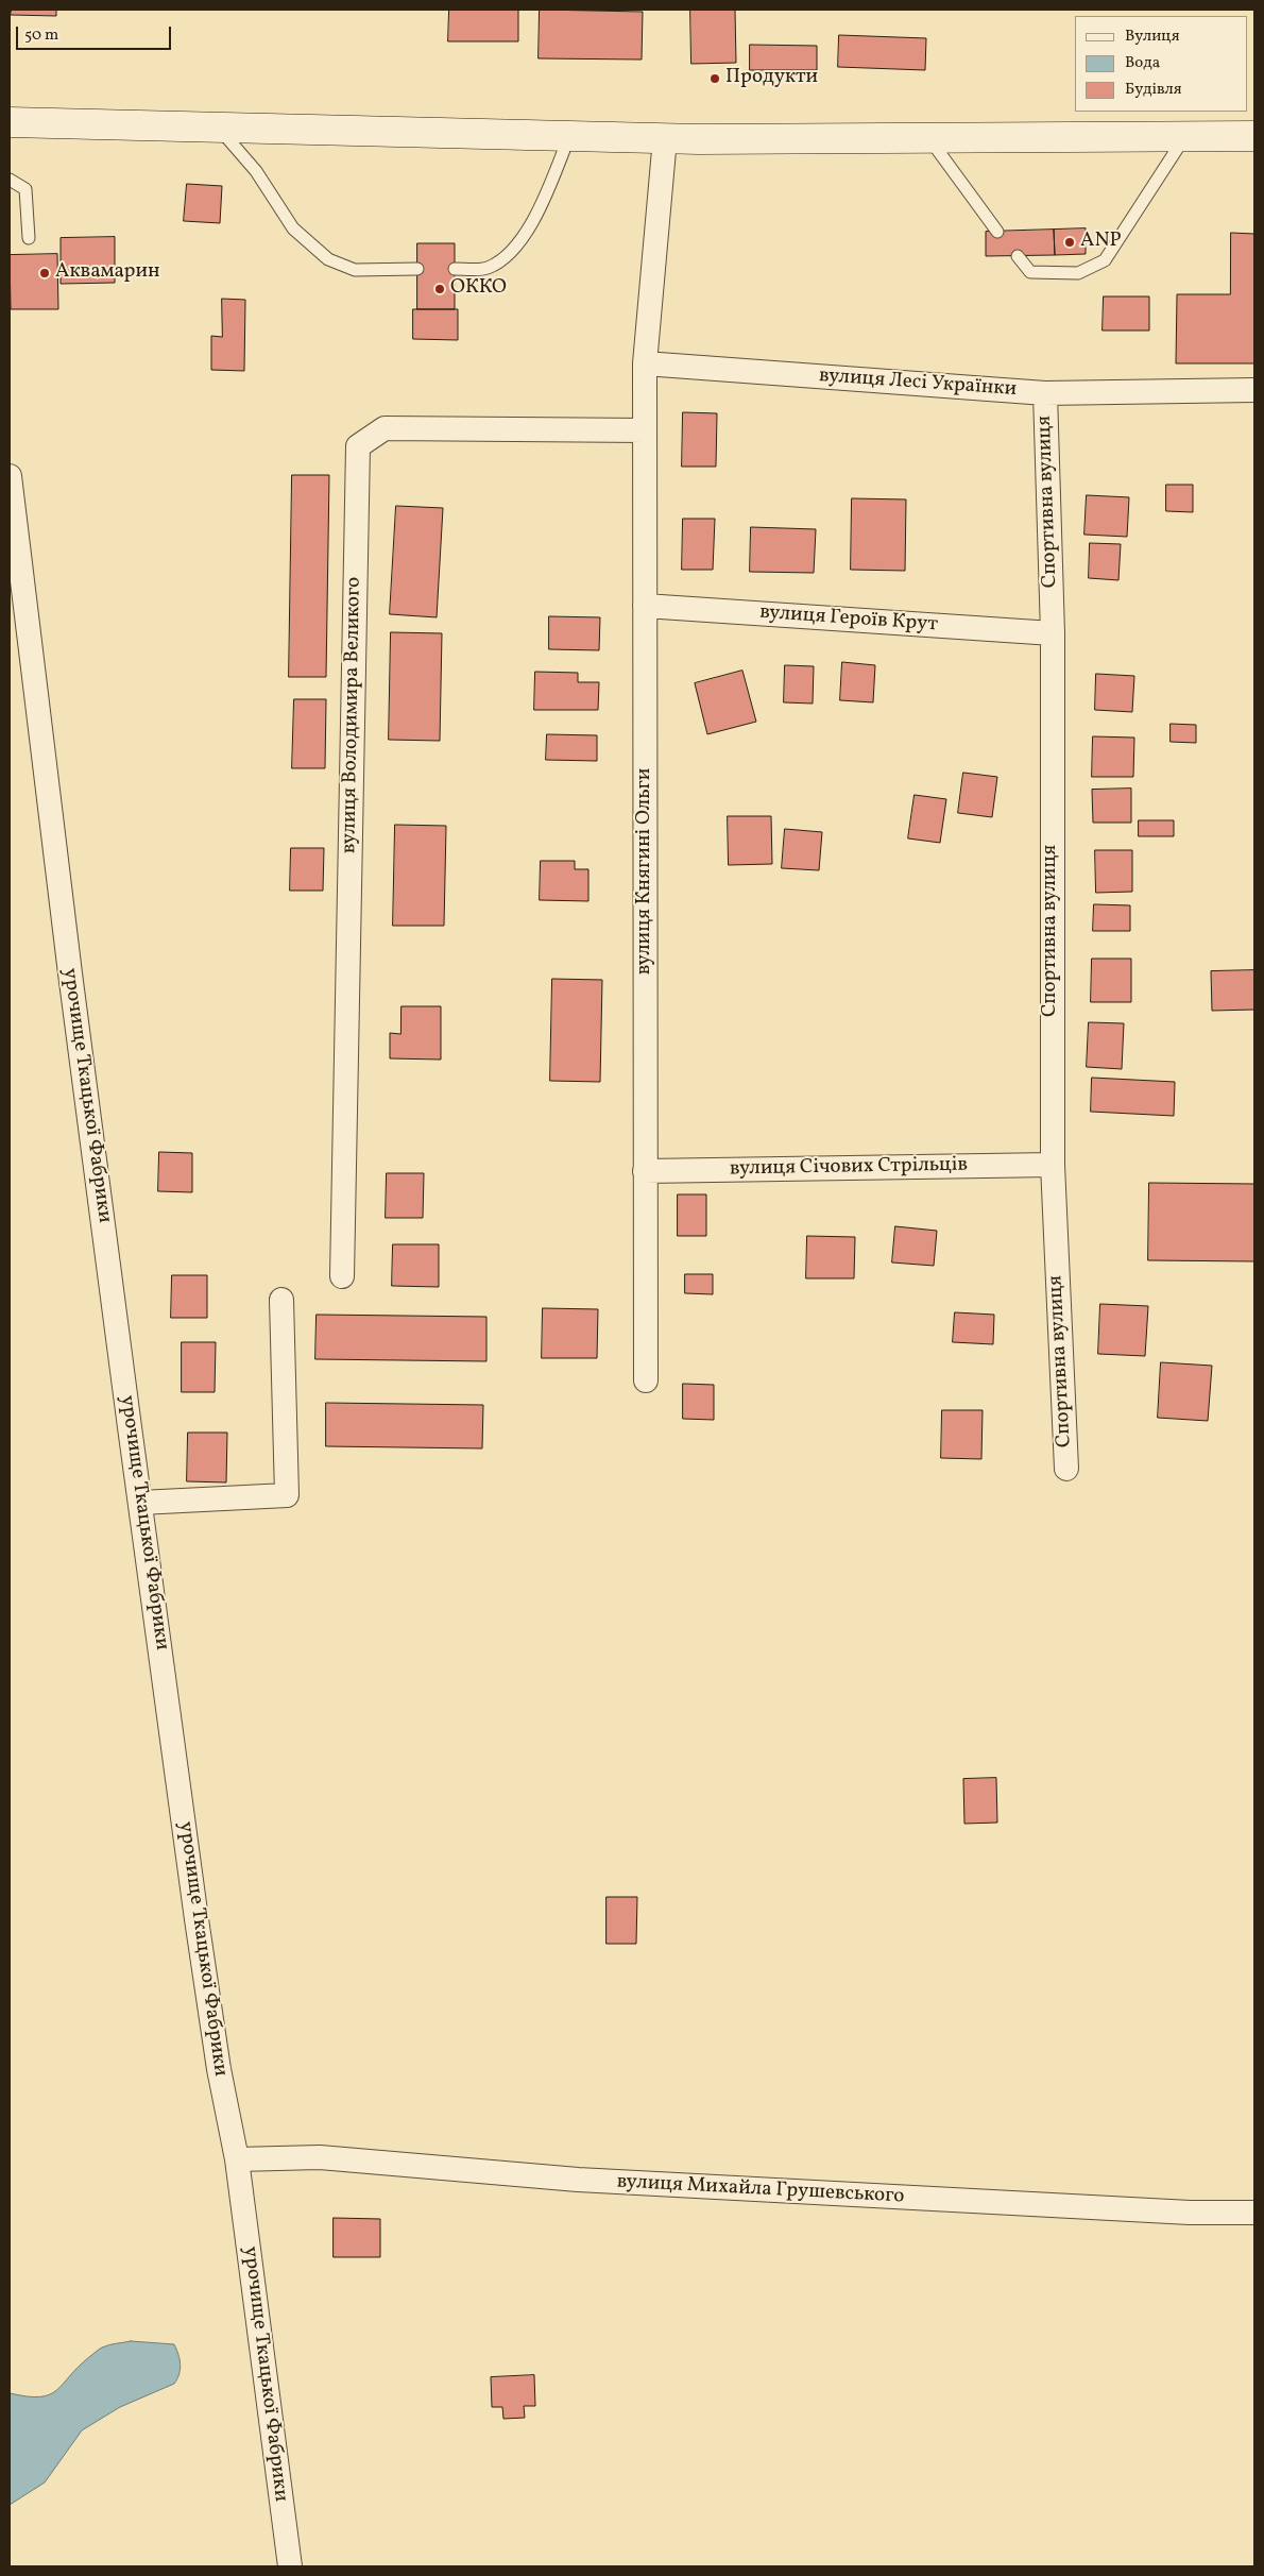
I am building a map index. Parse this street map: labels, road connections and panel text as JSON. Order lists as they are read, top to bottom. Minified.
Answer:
{"streets":{"street":["вулиця Лесі Українки","Спортивна вулиця","вулиця Героїв Крут","вулиця Володимира Великого","вулиця Княгині Ольги","урочище Ткацької Фабрики","вулиця Січових Стрільців","вулиця Михайла Грушевського"]},"crossings":[["вулиця Лесі Українки","Спортивна вулиця"],["вулиця Лесі Українки","вулиця Княгині Ольги"],["Спортивна вулиця","вулиця Героїв Крут"],["Спортивна вулиця","вулиця Січових Стрільців"],["вулиця Героїв Крут","вулиця Княгині Ольги"],["вулиця Володимира Великого","вулиця Княгині Ольги"],["вулиця Княгині Ольги","вулиця Січових Стрільців"],["урочище Ткацької Фабрики","вулиця Михайла Грушевського"]],"places":["Продукти","ANP","Аквамарин","ОККО"],"legend":["Вулиця","Вода","Будівля"],"scale_bar":"50 m"}
